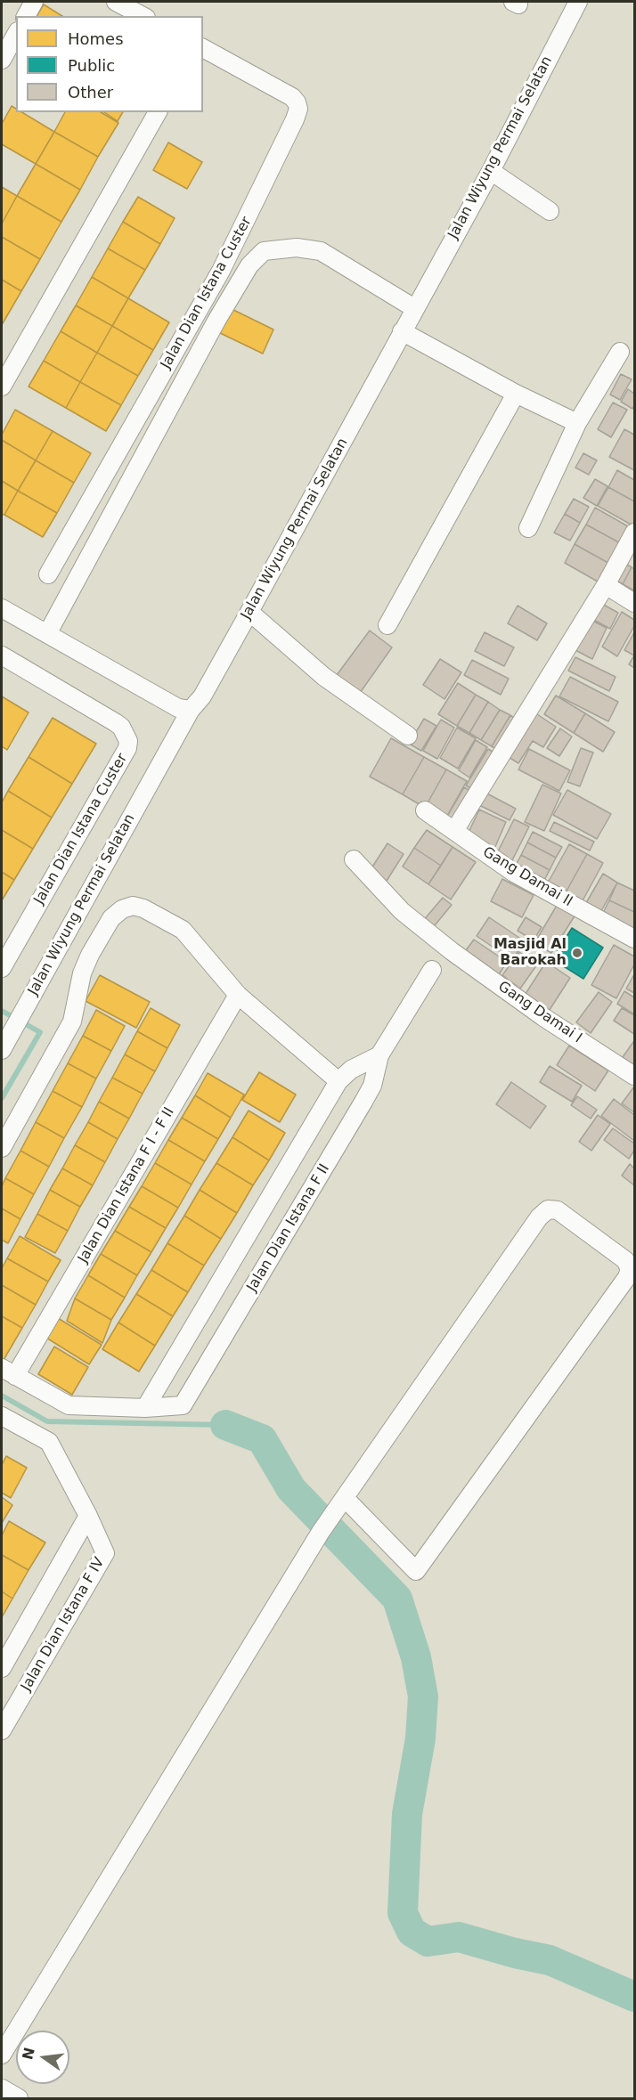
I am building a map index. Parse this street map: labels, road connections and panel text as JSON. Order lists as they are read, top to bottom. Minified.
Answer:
{"streets":{"street":["Jalan Wiyung Permai Selatan","Jalan Dian Istana Custer","Gang Damai II","Gang Damai I","Jalan Dian Istana F I - F II","Jalan Dian Istana F II","Jalan Dian Istana F IV"]},"crossings":[["Jalan Dian Istana F I - F II","Jalan Dian Istana F II"]],"places":["Masjid Al Barokah"],"legend":["Homes","Public","Other"],"north":"left"}
